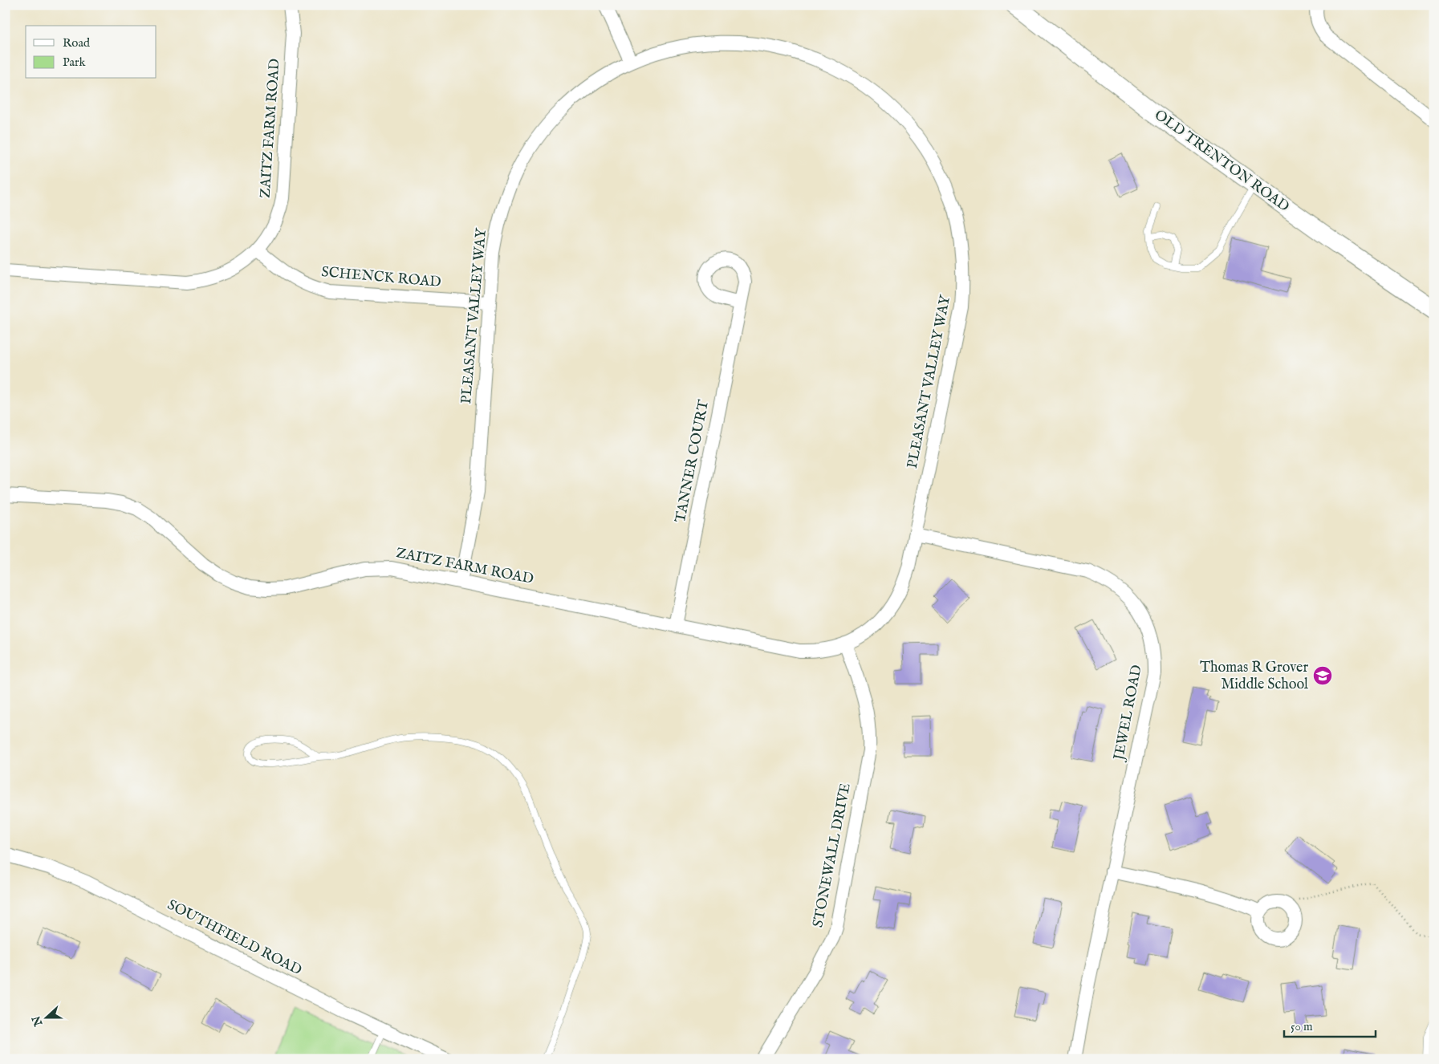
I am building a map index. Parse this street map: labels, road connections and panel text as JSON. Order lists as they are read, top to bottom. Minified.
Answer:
{"streets":{"main road":["OLD TRENTON ROAD"],"street":["ZAITZ FARM ROAD","SCHENCK ROAD","PLEASANT VALLEY WAY","TANNER COURT","JEWEL ROAD","STONEWALL DRIVE","SOUTHFIELD ROAD"]},"crossings":[["ZAITZ FARM ROAD","SCHENCK ROAD"],["ZAITZ FARM ROAD","PLEASANT VALLEY WAY"],["ZAITZ FARM ROAD","TANNER COURT"],["ZAITZ FARM ROAD","STONEWALL DRIVE"],["SCHENCK ROAD","PLEASANT VALLEY WAY"],["PLEASANT VALLEY WAY","JEWEL ROAD"],["PLEASANT VALLEY WAY","STONEWALL DRIVE"]],"places":{"school or university":["Thomas R Grover Middle School"]},"legend":["Road","Park"],"scale_bar":"50 m","north":"left"}
